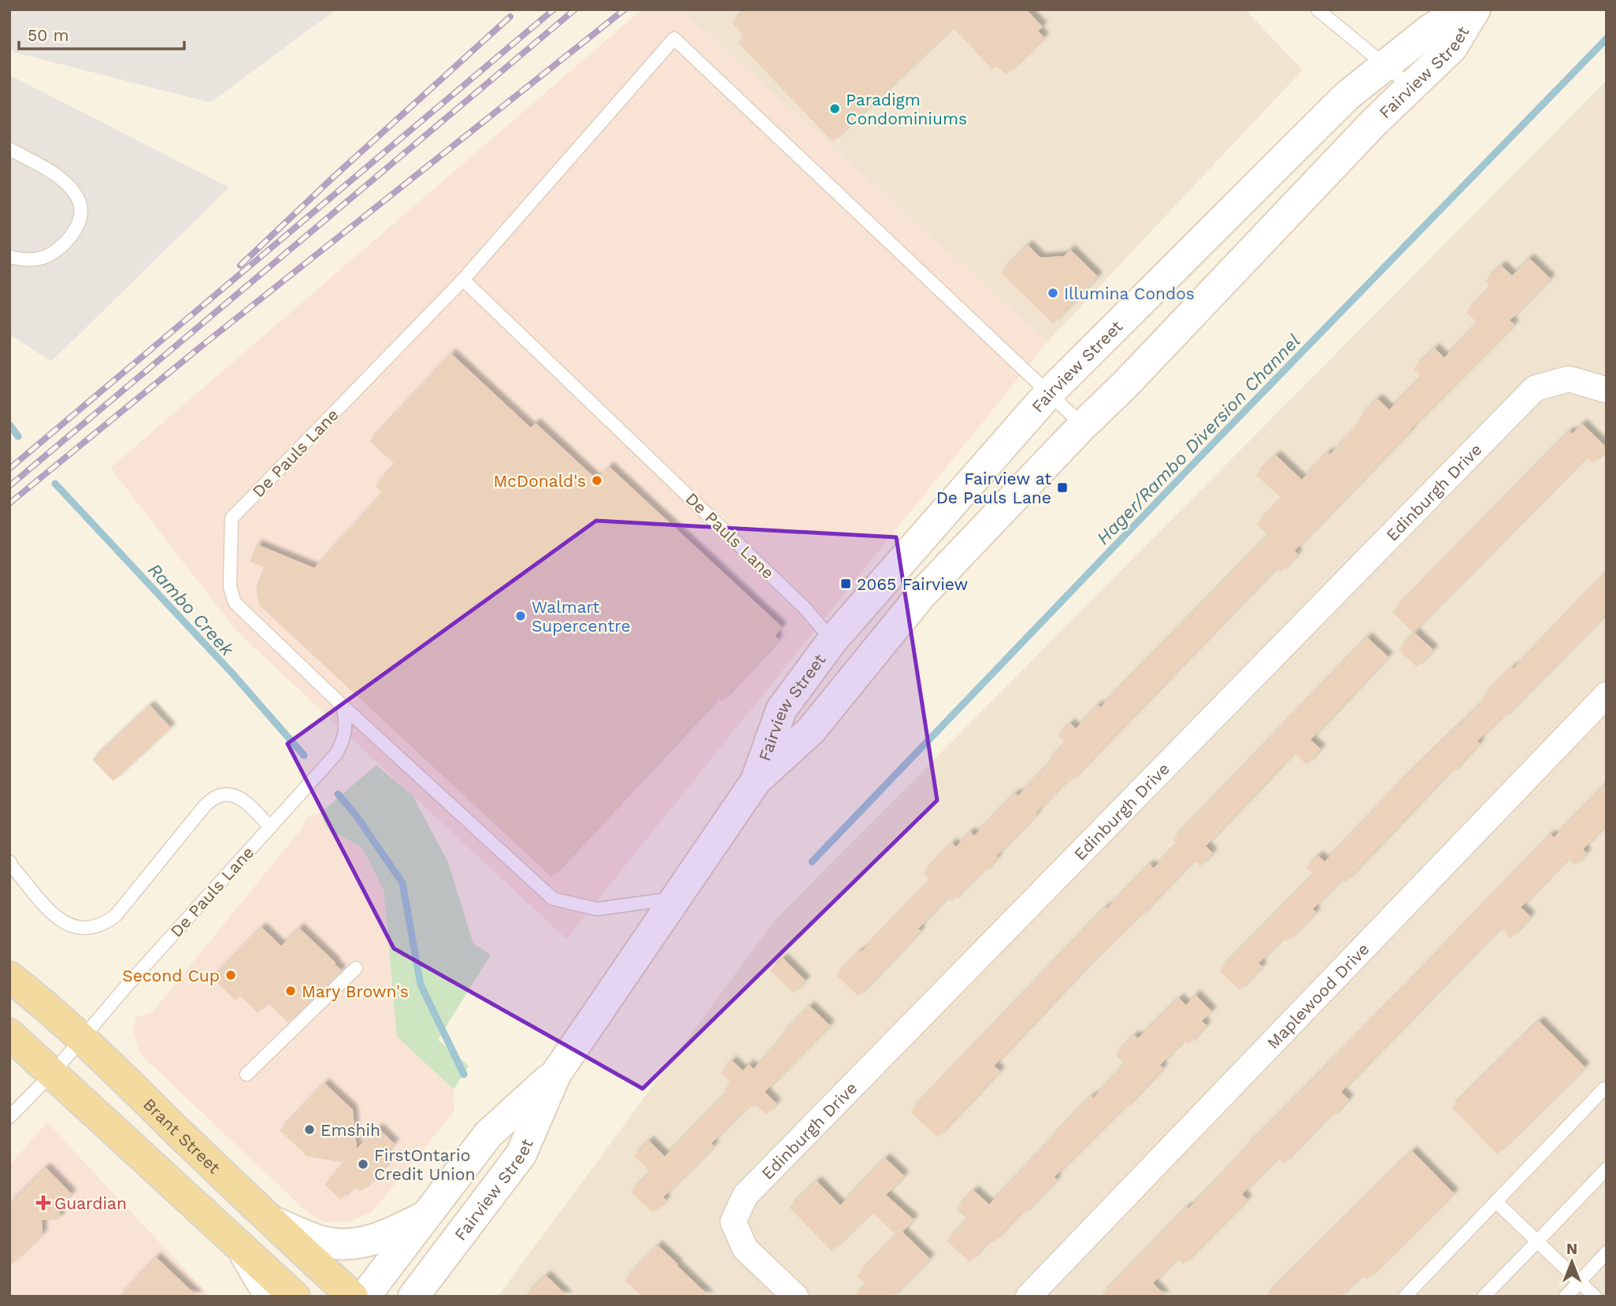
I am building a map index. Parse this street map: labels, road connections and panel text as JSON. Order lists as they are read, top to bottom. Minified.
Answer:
{"streets":{"main road":["Fairview Street","Brant Street"],"street":["Edinburgh Drive","Maplewood Drive"],"lane":["De Pauls Lane"]},"crossings":[["Fairview Street","De Pauls Lane"],["De Pauls Lane","Brant Street"]],"water":["Hager/Rambo Diversion Channel","Rambo Creek"],"places":{"other":["Paradigm Condominiums","Illumina Condos","McDonald's","Walmart Supercentre","Second Cup","Mary Brown's","Emshih","FirstOntario Credit Union"],"transit":["Fairview at De Pauls Lane","2065 Fairview"],"health":["Guardian"]},"scale_bar":"50 m","north":"top"}
